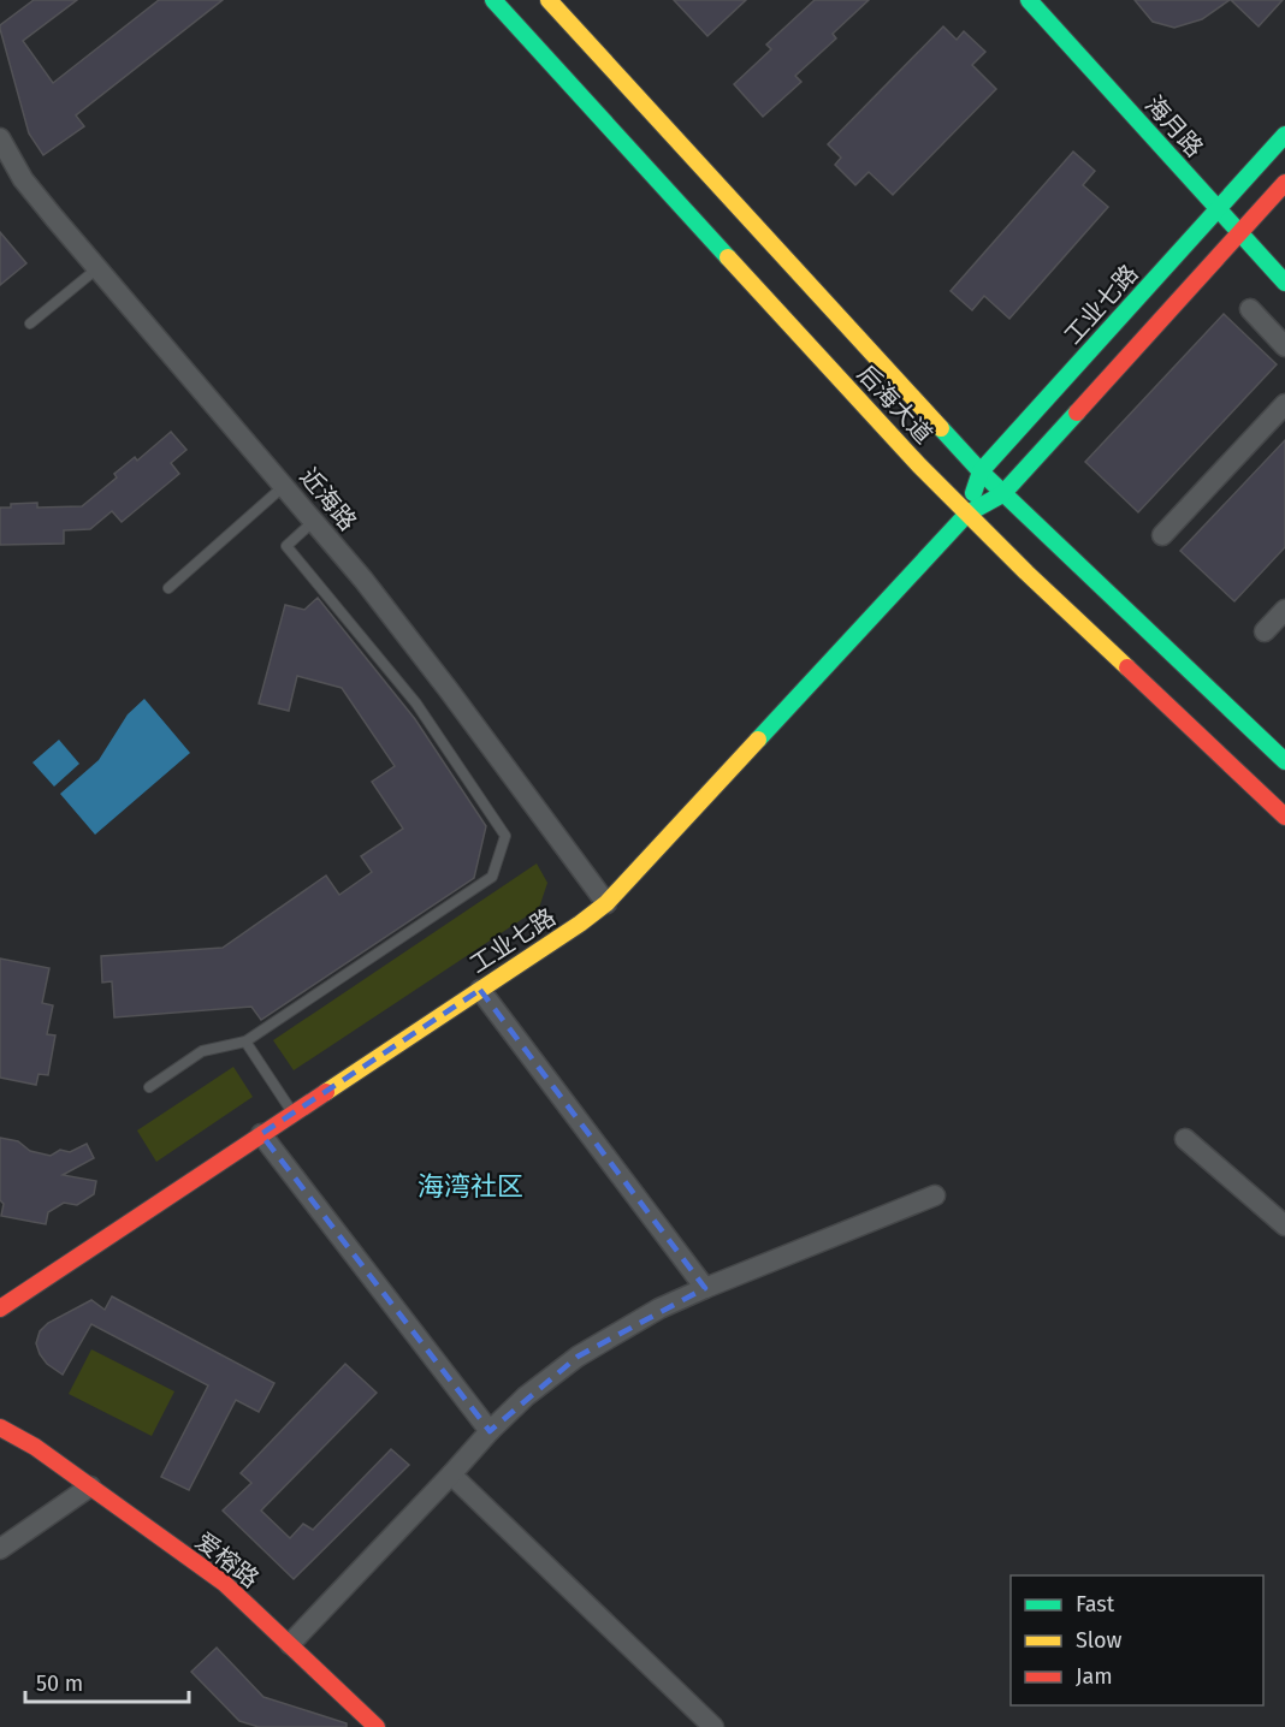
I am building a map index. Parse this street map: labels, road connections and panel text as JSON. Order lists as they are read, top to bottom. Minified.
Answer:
{"streets":{"street":["海月路","工业七路","后海大道","近海路","爱榕路"]},"crossings":[["海月路","工业七路"],["工业七路","后海大道"],["工业七路","近海路"]],"districts":["海湾社区"],"legend":["Fast","Slow","Jam"],"scale_bar":"50 m"}
